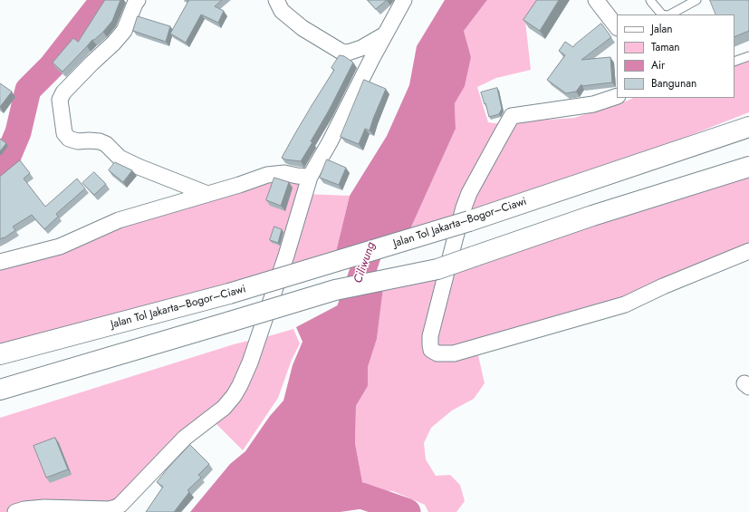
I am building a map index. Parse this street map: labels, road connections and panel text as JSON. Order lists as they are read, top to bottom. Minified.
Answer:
{"streets":{"highway":["Jalan Tol Jakarta–Bogor–Ciawi"]},"water":["Ciliwung"],"legend":["Jalan","Taman","Air","Bangunan"]}
